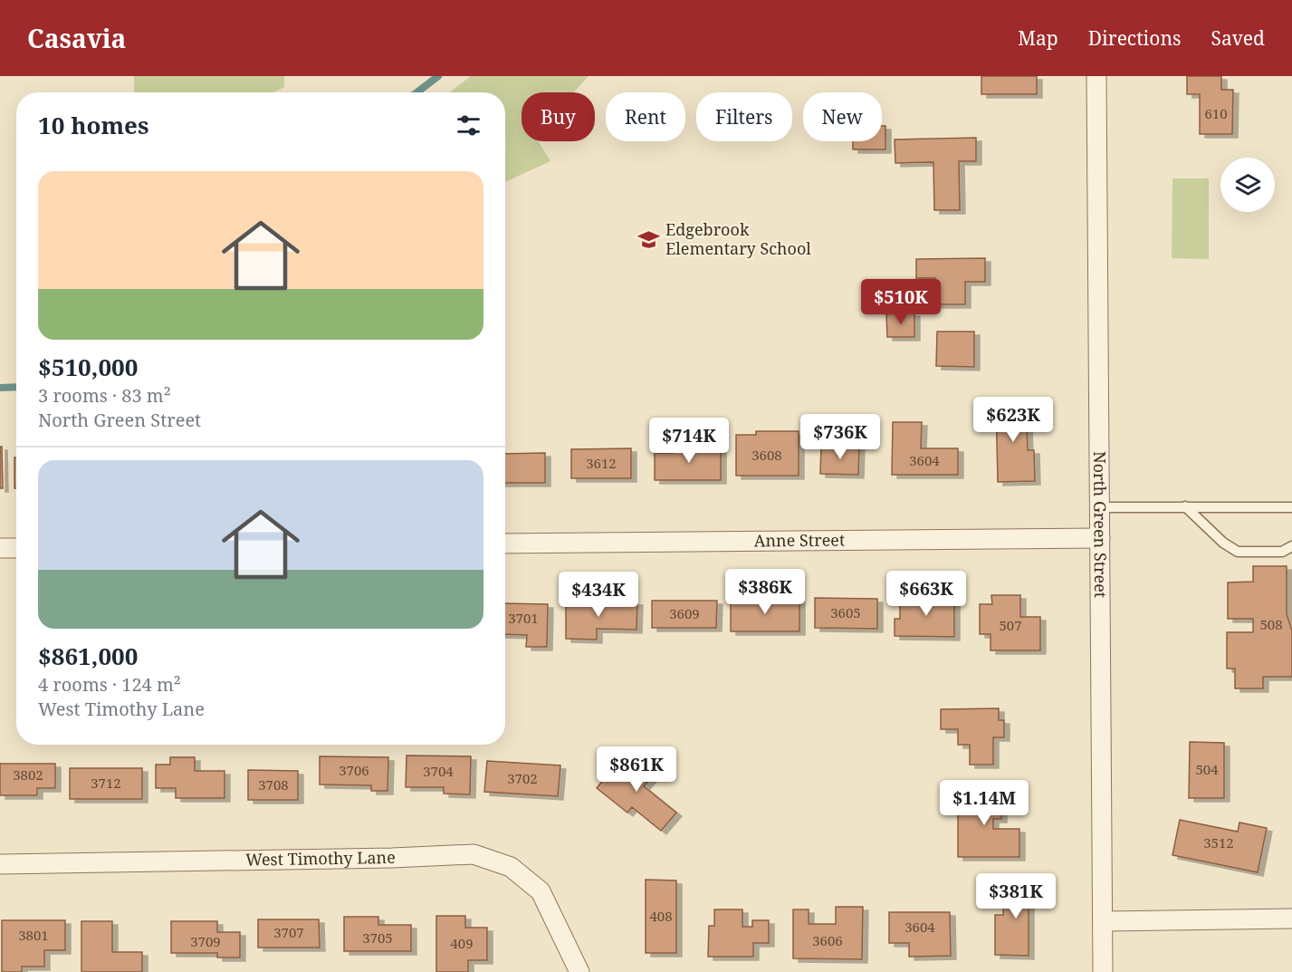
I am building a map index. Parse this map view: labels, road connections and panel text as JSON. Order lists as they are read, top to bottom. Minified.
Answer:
{"streets":{"street":["North Green Street","Anne Street","West Timothy Lane"]},"crossings":[["North Green Street","Anne Street"]],"places":{"school or university":["Edgebrook Elementary School"]},"house_numbers":["610","3608","3604","3612","3605","3609","3701","508","507","504","3706","3704","3802","3702","3712","3708","3512","408","3604","3707","3801","3705","3606","3709","409"],"page":{"header":"Casavia","nav":["Map","Directions","Saved"],"chip":["Buy","Rent","Filters","New"],"heading":"10 homes","list":[{"name":"$510,000","note":"3 rooms · 83 m² · North Green Street"},{"name":"$861,000","note":"4 rooms · 124 m² · West Timothy Lane"}],"price":["$510K","$623K","$736K","$714K","$386K","$663K","$434K","$861K","$1.14M","$381K"]}}
